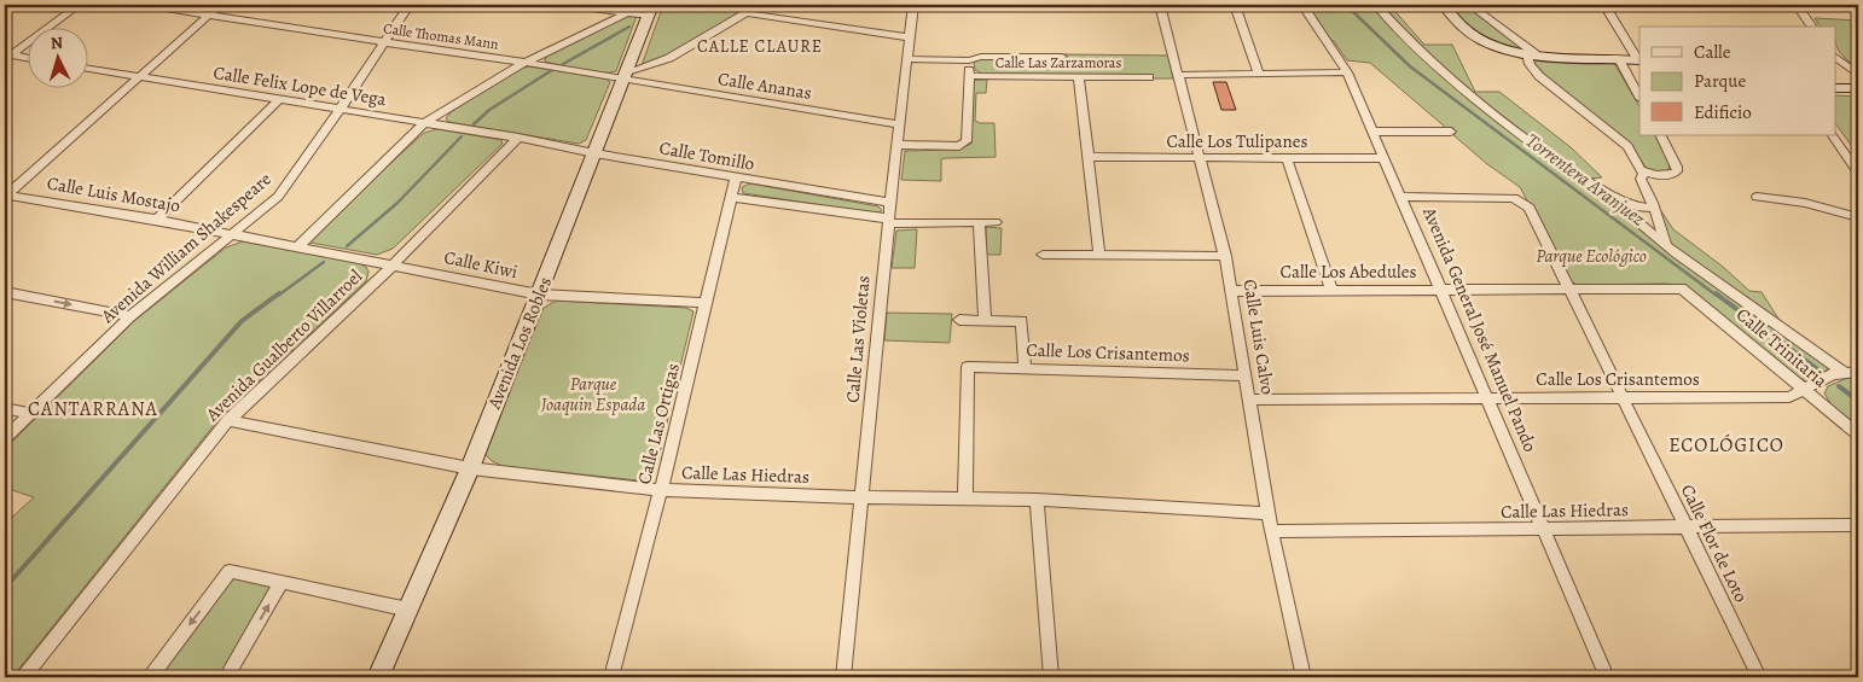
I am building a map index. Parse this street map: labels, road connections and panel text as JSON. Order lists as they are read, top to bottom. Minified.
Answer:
{"streets":{"main road":["Avenida Los Robles"],"street":["Calle Thomas Mann","Calle Las Zarzamoras","Calle Felix Lope de Vega","Calle Ananas","Calle Los Tulipanes","Calle Tomillo","Calle Luis Mostajo","Avenida William Shakespeare","Calle Kiwi","Calle Los Abedules","Avenida General José Manuel Pando","Calle Luis Calvo","Calle Las Violetas","Avenida Gualberto Villarroel","Calle Trinitaria","Calle Los Crisantemos","Calle Las Ortigas","Calle Las Hiedras","Calle Flor de Loto"]},"crossings":[["Calle Thomas Mann","Calle Ananas"],["Calle Thomas Mann","Avenida William Shakespeare"],["Calle Thomas Mann","Avenida Los Robles"],["Calle Las Zarzamoras","Calle Las Violetas"],["Calle Felix Lope de Vega","Calle Tomillo"],["Calle Felix Lope de Vega","Avenida William Shakespeare"],["Calle Felix Lope de Vega","Avenida Gualberto Villarroel"],["Calle Ananas","Calle Las Violetas"],["Calle Ananas","Avenida Los Robles"],["Calle Los Tulipanes","Avenida General José Manuel Pando"],["Calle Los Tulipanes","Calle Luis Calvo"],["Calle Tomillo","Calle Las Violetas"],["Calle Tomillo","Avenida Los Robles"],["Calle Tomillo","Avenida Gualberto Villarroel"],["Calle Tomillo","Calle Las Ortigas"],["Calle Luis Mostajo","Avenida William Shakespeare"],["Calle Luis Mostajo","Calle Kiwi"],["Calle Luis Mostajo","Avenida Gualberto Villarroel"],["Calle Kiwi","Avenida Los Robles"],["Calle Kiwi","Avenida Gualberto Villarroel"],["Calle Kiwi","Calle Las Ortigas"],["Calle Los Abedules","Avenida General José Manuel Pando"],["Calle Los Abedules","Calle Luis Calvo"],["Calle Los Abedules","Calle Trinitaria"],["Calle Los Abedules","Calle Flor de Loto"],["Avenida General José Manuel Pando","Calle Los Crisantemos"],["Avenida General José Manuel Pando","Calle Las Hiedras"],["Avenida General José Manuel Pando","Calle Flor de Loto"],["Calle Luis Calvo","Calle Los Crisantemos"],["Calle Luis Calvo","Calle Las Hiedras"],["Calle Las Violetas","Calle Las Hiedras"],["Avenida Los Robles","Calle Las Hiedras"],["Avenida Gualberto Villarroel","Calle Las Hiedras"],["Calle Trinitaria","Calle Los Crisantemos"],["Calle Los Crisantemos","Calle Las Hiedras"],["Calle Los Crisantemos","Calle Flor de Loto"],["Calle Las Ortigas","Calle Las Hiedras"],["Calle Las Hiedras","Calle Flor de Loto"]],"districts":["CALLE CLAURE","CANTARRANA","ECOLÓGICO"],"water":["Torrentera Aranjuez"],"parks":["Parque Ecológico","Parque Joaquin Espada"],"legend":["Calle","Parque","Edificio"],"north":"top"}
